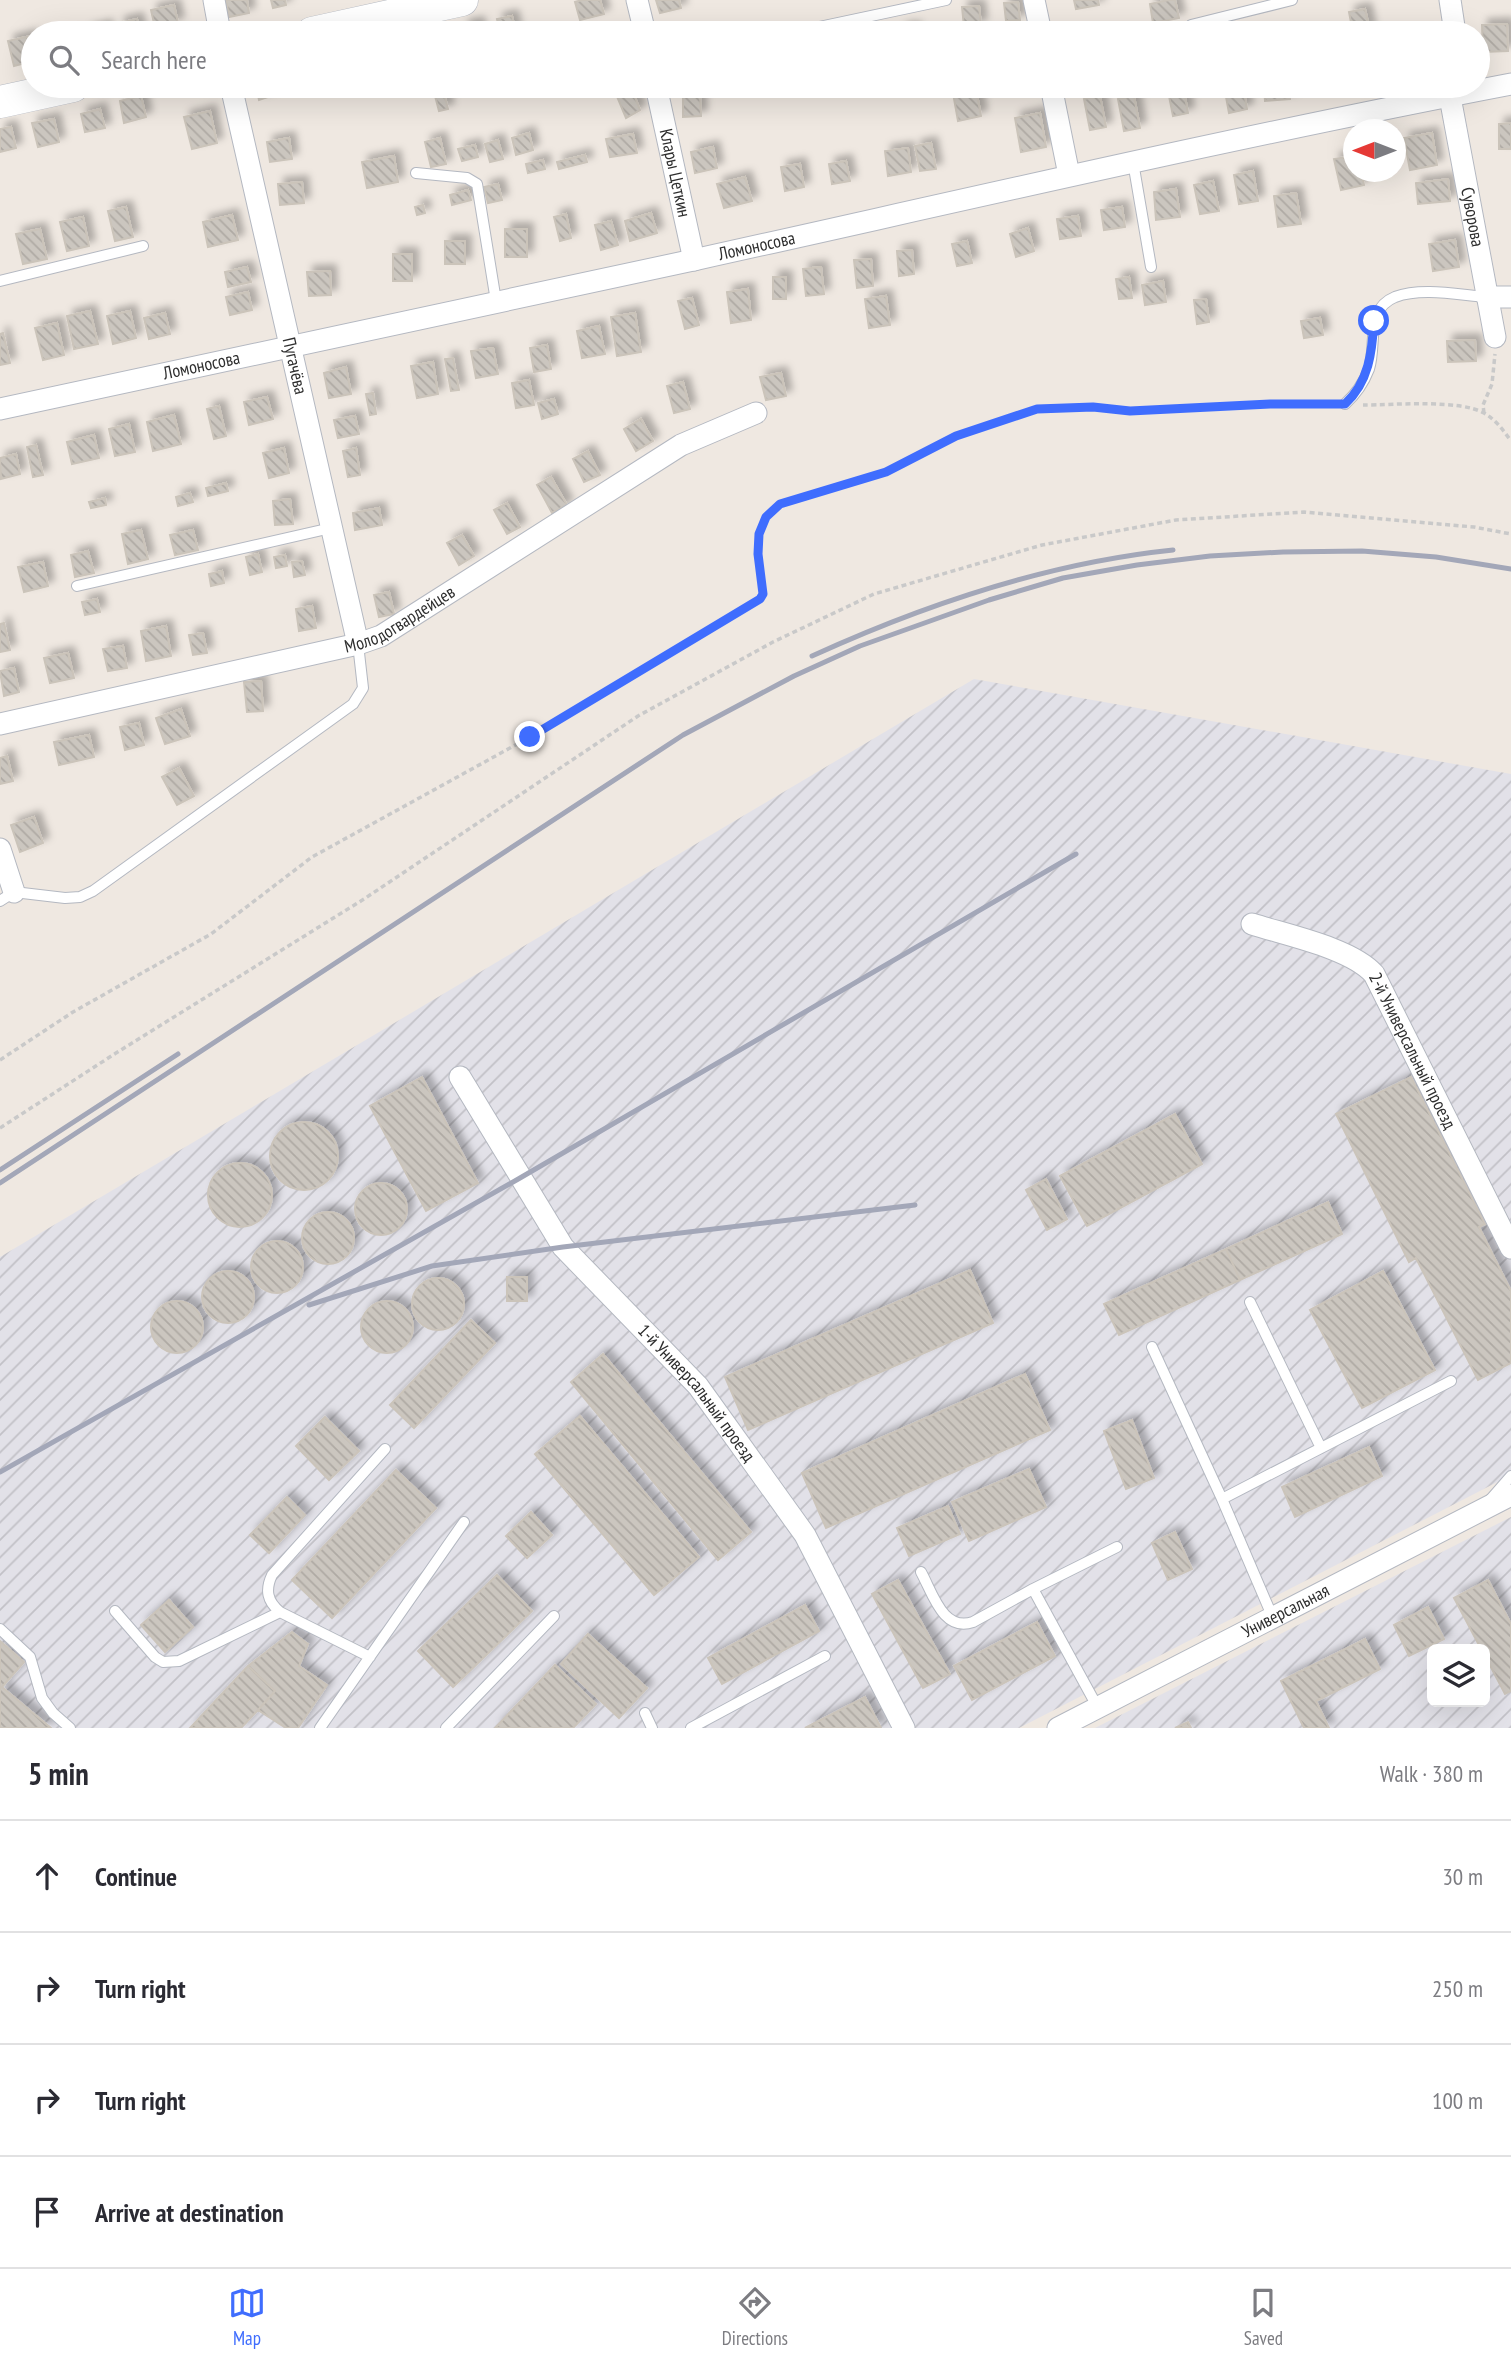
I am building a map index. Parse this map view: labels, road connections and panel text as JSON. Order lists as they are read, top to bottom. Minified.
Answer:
{"streets":{"street":["Клары Цеткин","Суворова","Ломоносова","Пугачёва","Молодогвардейцев","2-й Универсальный проезд","1-й Универсальный проезд","Универсальная"]},"crossings":[["Клары Цеткин","Ломоносова"],["Ломоносова","Пугачёва"],["Пугачёва","Молодогвардейцев"]],"north":"left","page":{"search":"Search here","heading":["5 min","Walk · 380 m"],"list":[["Continue","30 m"],["Turn right","250 m"],["Turn right","100 m"],"Arrive at destination"],"nav":["Map","Directions","Saved"]}}
